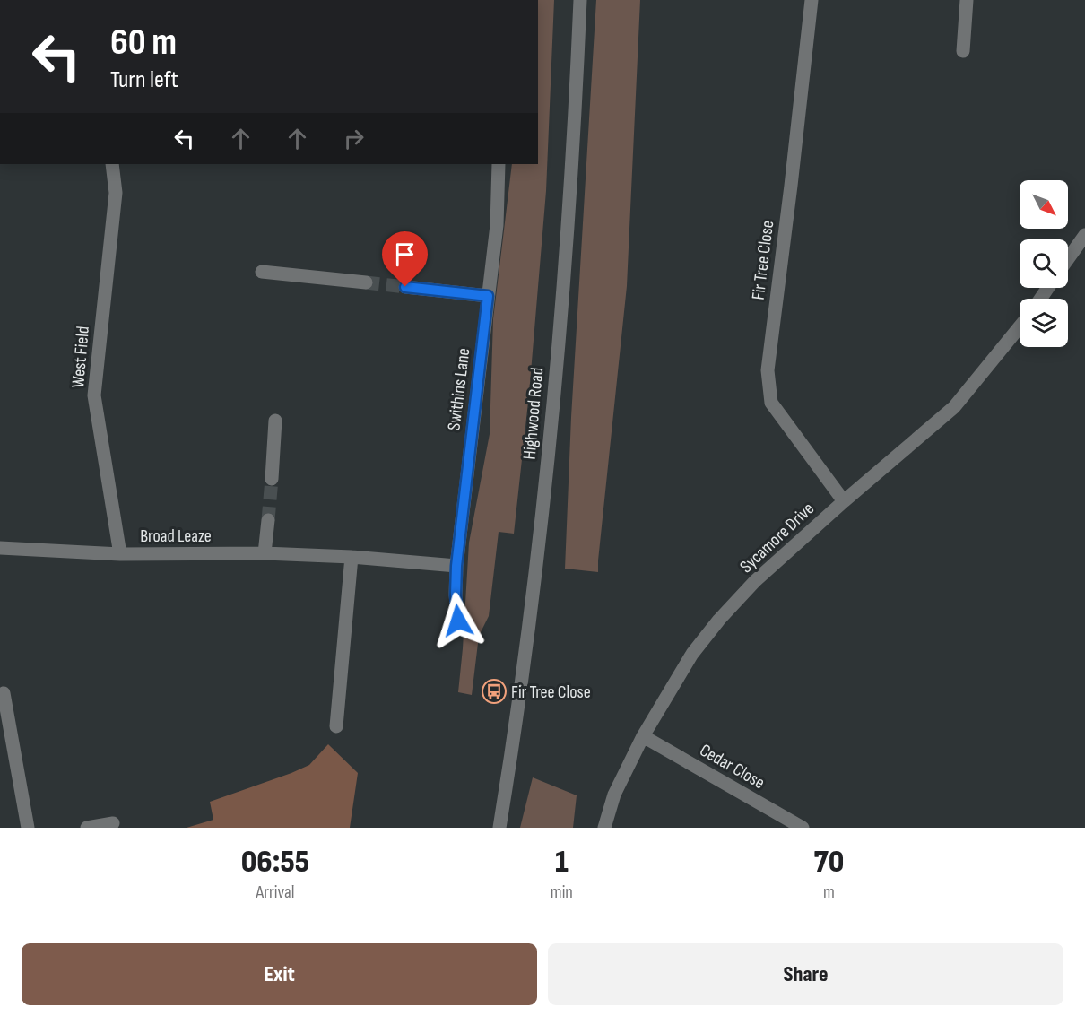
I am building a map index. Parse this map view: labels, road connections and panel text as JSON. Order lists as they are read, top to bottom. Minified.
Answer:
{"streets":{"street":["Fir Tree Close","West Field","Swithins Lane","Highwood Road","Broad Leaze","Sycamore Drive","Cedar Close"]},"crossings":[["Fir Tree Close","Sycamore Drive"],["West Field","Broad Leaze"],["Swithins Lane","Broad Leaze"],["Sycamore Drive","Cedar Close"]],"places":{"bus stop":["Fir Tree Close"]},"north":"bottom right","page":{"turn":["60 m","Turn left"],"eta":["06:55","Arrival","1","min","70","m"],"buttons":["Exit","Share"]}}
